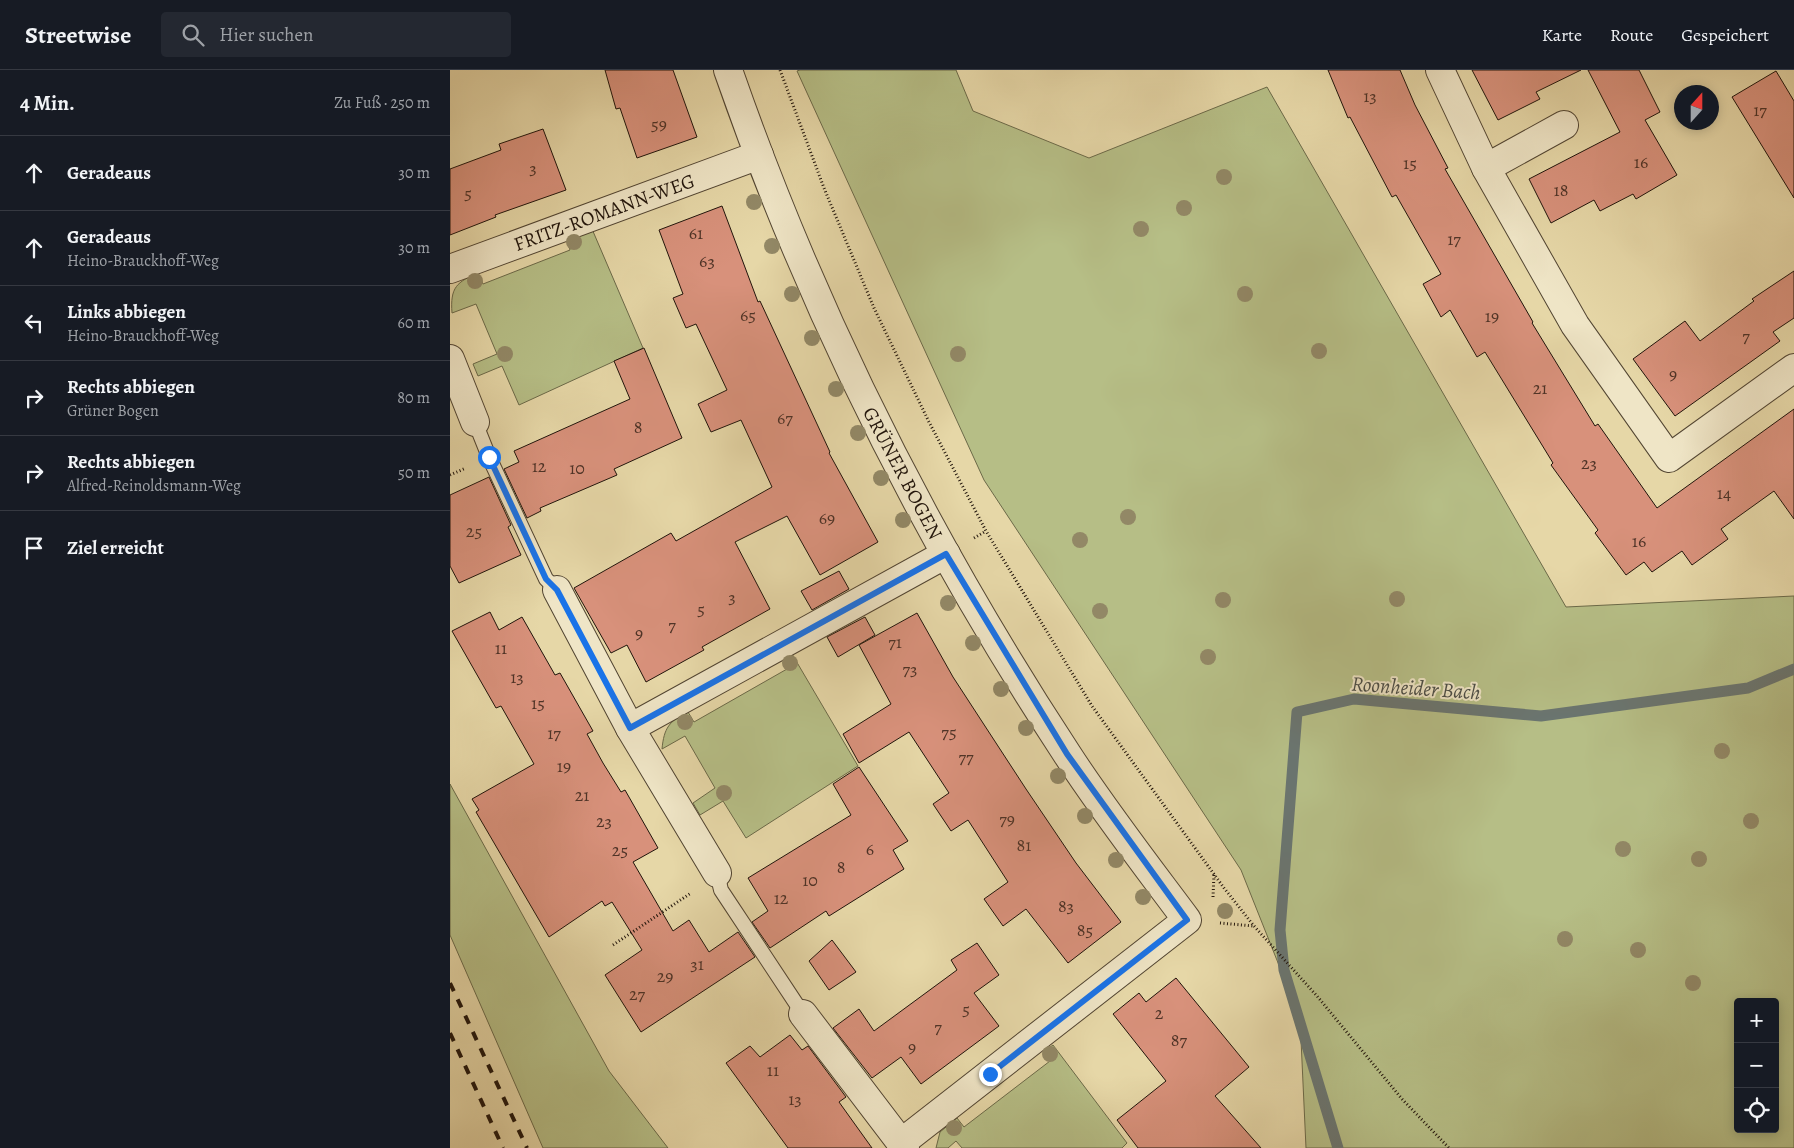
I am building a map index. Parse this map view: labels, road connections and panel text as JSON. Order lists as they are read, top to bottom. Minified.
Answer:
{"streets":{"street":["FRITZ-ROMANN-WEG","GRÜNER BOGEN"]},"crossings":[["FRITZ-ROMANN-WEG","GRÜNER BOGEN"]],"water":["Roonheider Bach"],"house_numbers":["13","17","59","16","15","3","18","5","61","17","63","65","19","7","9","21","67","8","23","12","10","14","69","25","16","3","5","7","9","71","11","73","13","15","75","17","77","19","21","79","23","81","6","25","8","10","12","83","85","31","29","27","5","2","7","87","9","11","13"],"north":"top","page":{"header":"Streetwise","search":"Hier suchen","nav":["Karte","Route","Gespeichert"],"heading":["4 Min.","Zu Fuß · 250 m"],"list":[["Geradeaus","30 m"],["Geradeaus","Heino-Brauckhoff-Weg","30 m"],["Links abbiegen","Heino-Brauckhoff-Weg","60 m"],["Rechts abbiegen","Grüner Bogen","80 m"],["Rechts abbiegen","Alfred-Reinoldsmann-Weg","50 m"],"Ziel erreicht"],"map_buttons":["+","−"]}}
